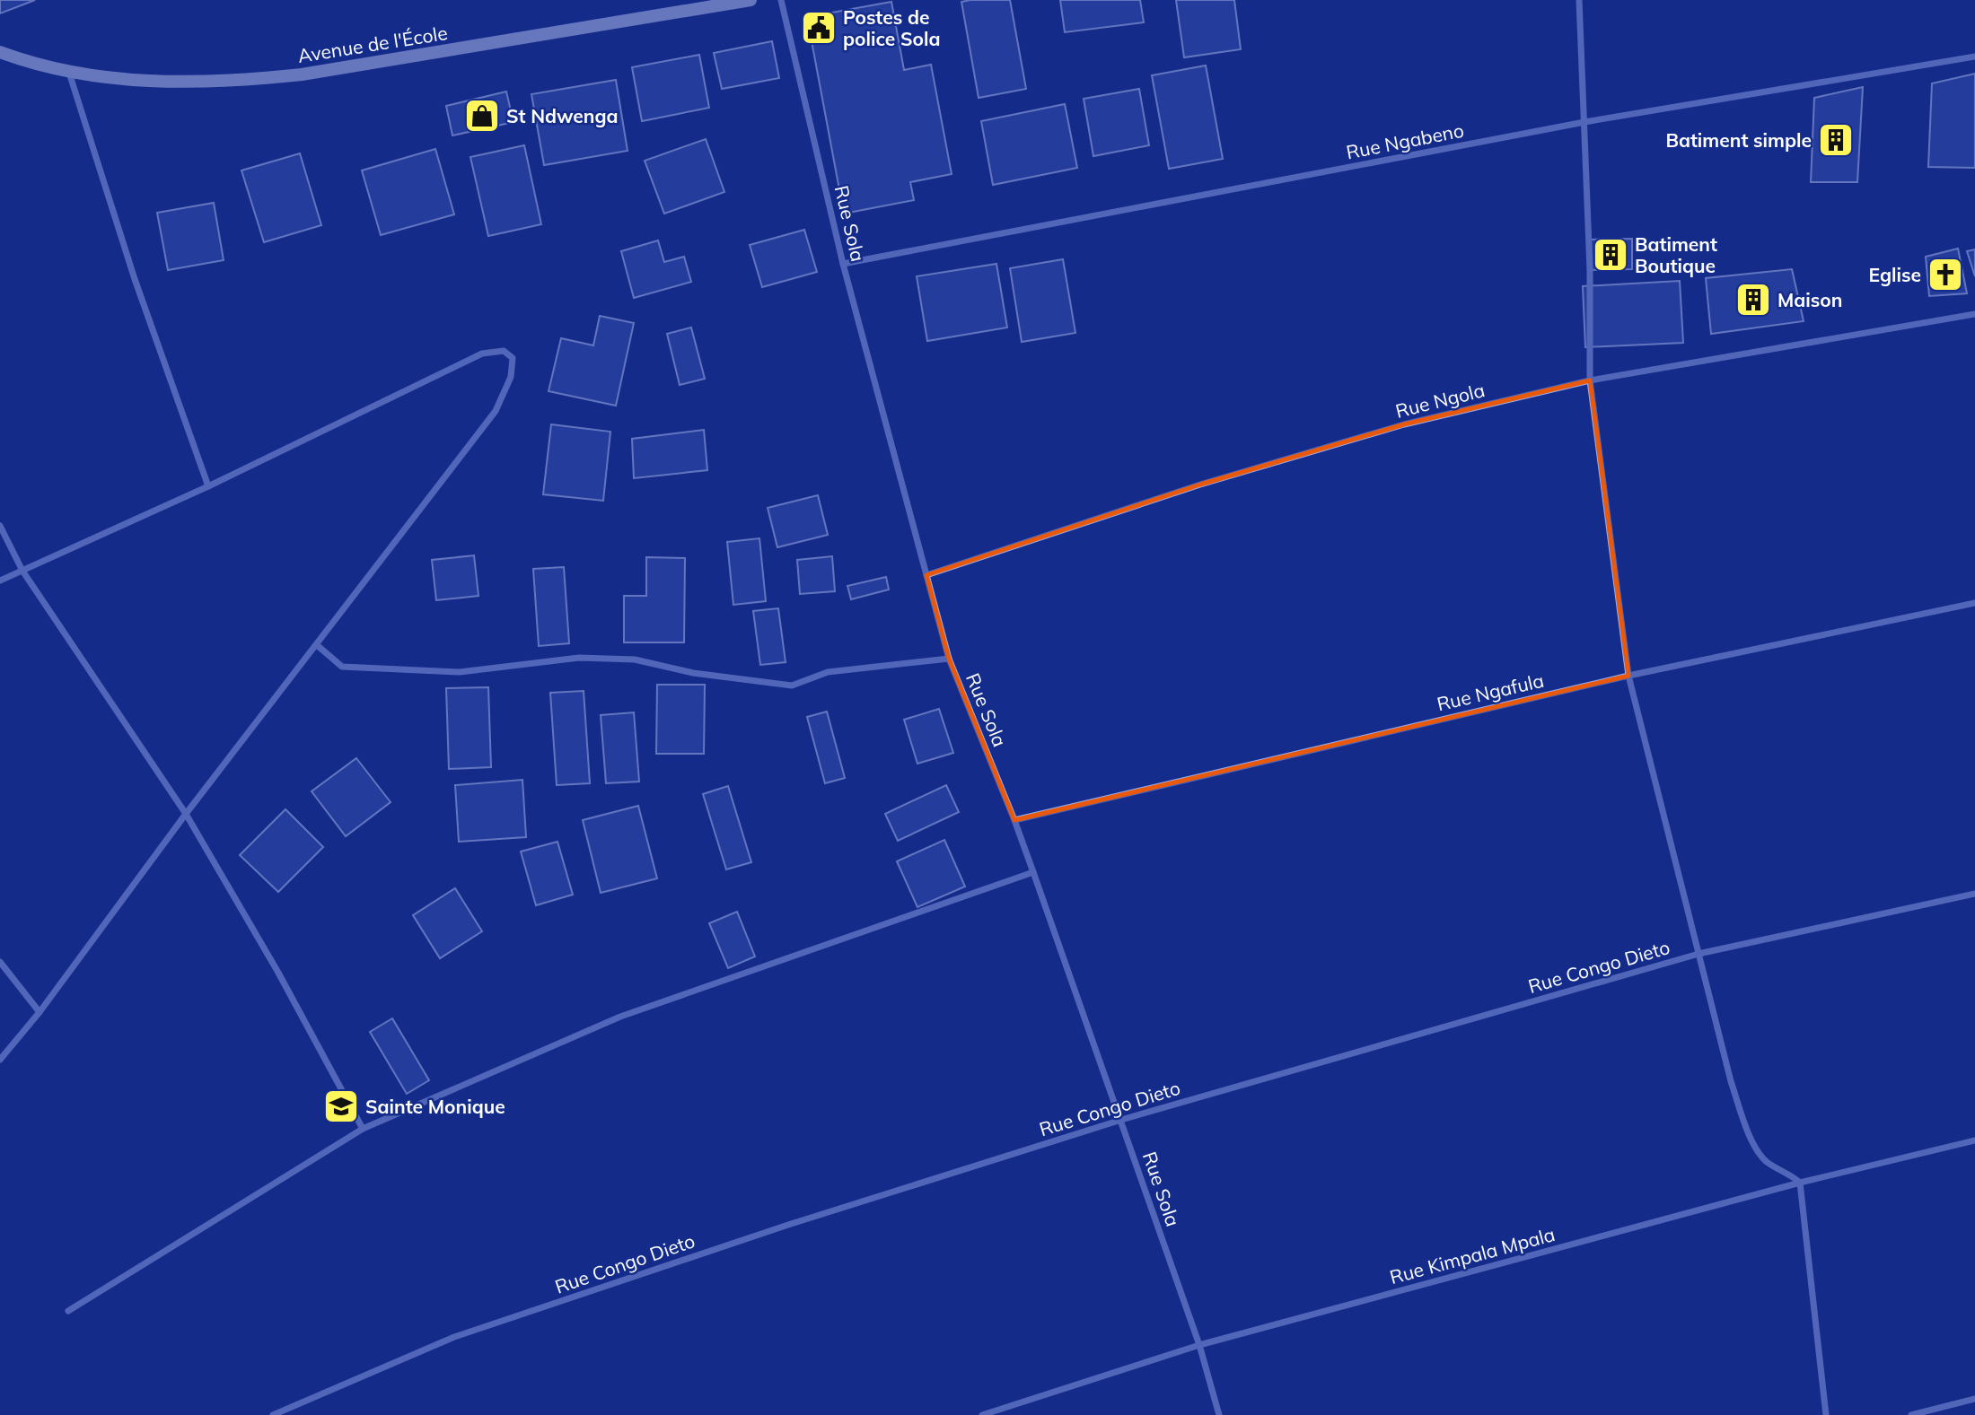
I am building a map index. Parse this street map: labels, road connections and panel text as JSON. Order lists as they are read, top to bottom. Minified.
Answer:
{"streets":{"main road":["Avenue de l'École"],"street":["Rue Ngabeno","Rue Sola","Rue Ngola","Rue Ngafula","Rue Congo Dieto","Rue Kimpala Mpala"]},"crossings":[["Rue Ngabeno","Rue Sola"],["Rue Sola","Rue Ngola"],["Rue Sola","Rue Ngafula"],["Rue Sola","Rue Congo Dieto"],["Rue Sola","Rue Kimpala Mpala"]],"places":{"public building":["Postes de police Sola"],"shop":["St Ndwenga"],"building":["Batiment simple","Batiment Boutique","Maison"],"church":["Eglise"],"school or university":["Sainte Monique"]}}
